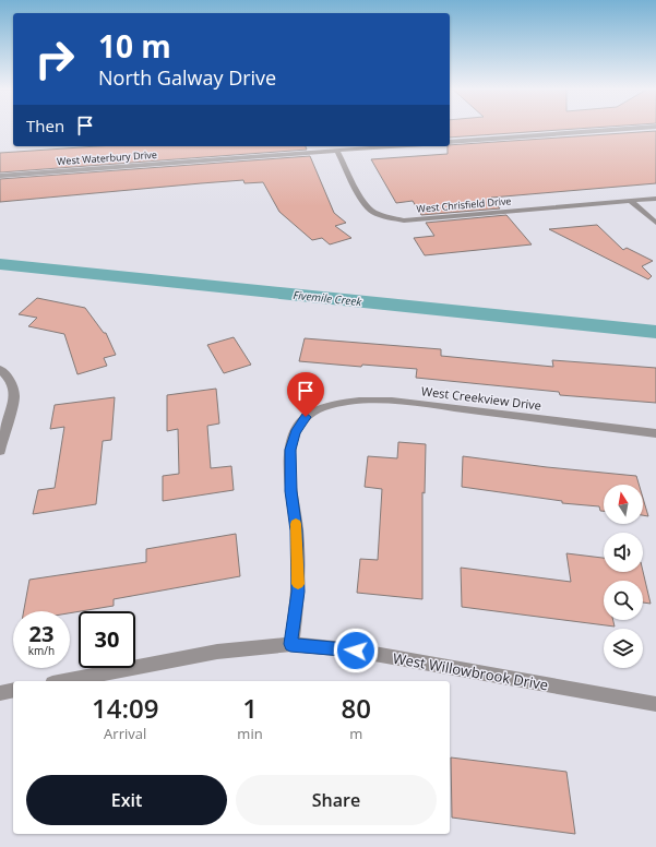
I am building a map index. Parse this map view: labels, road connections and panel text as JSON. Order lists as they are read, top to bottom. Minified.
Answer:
{"streets":{"street":["West Waterbury Drive","West Chrisfield Drive","West Creekview Drive","West Willowbrook Drive"]},"crossings":[["West Waterbury Drive","West Chrisfield Drive"],["West Creekview Drive","West Willowbrook Drive"]],"water":["Fivemile Creek"],"north":"top","page":{"turn":["10 m","North Galway Drive"],"then":"Then","speed":"23 km/h","limit":"30","eta":["14:09","Arrival","1","min","80","m"],"buttons":["Exit","Share"]}}
